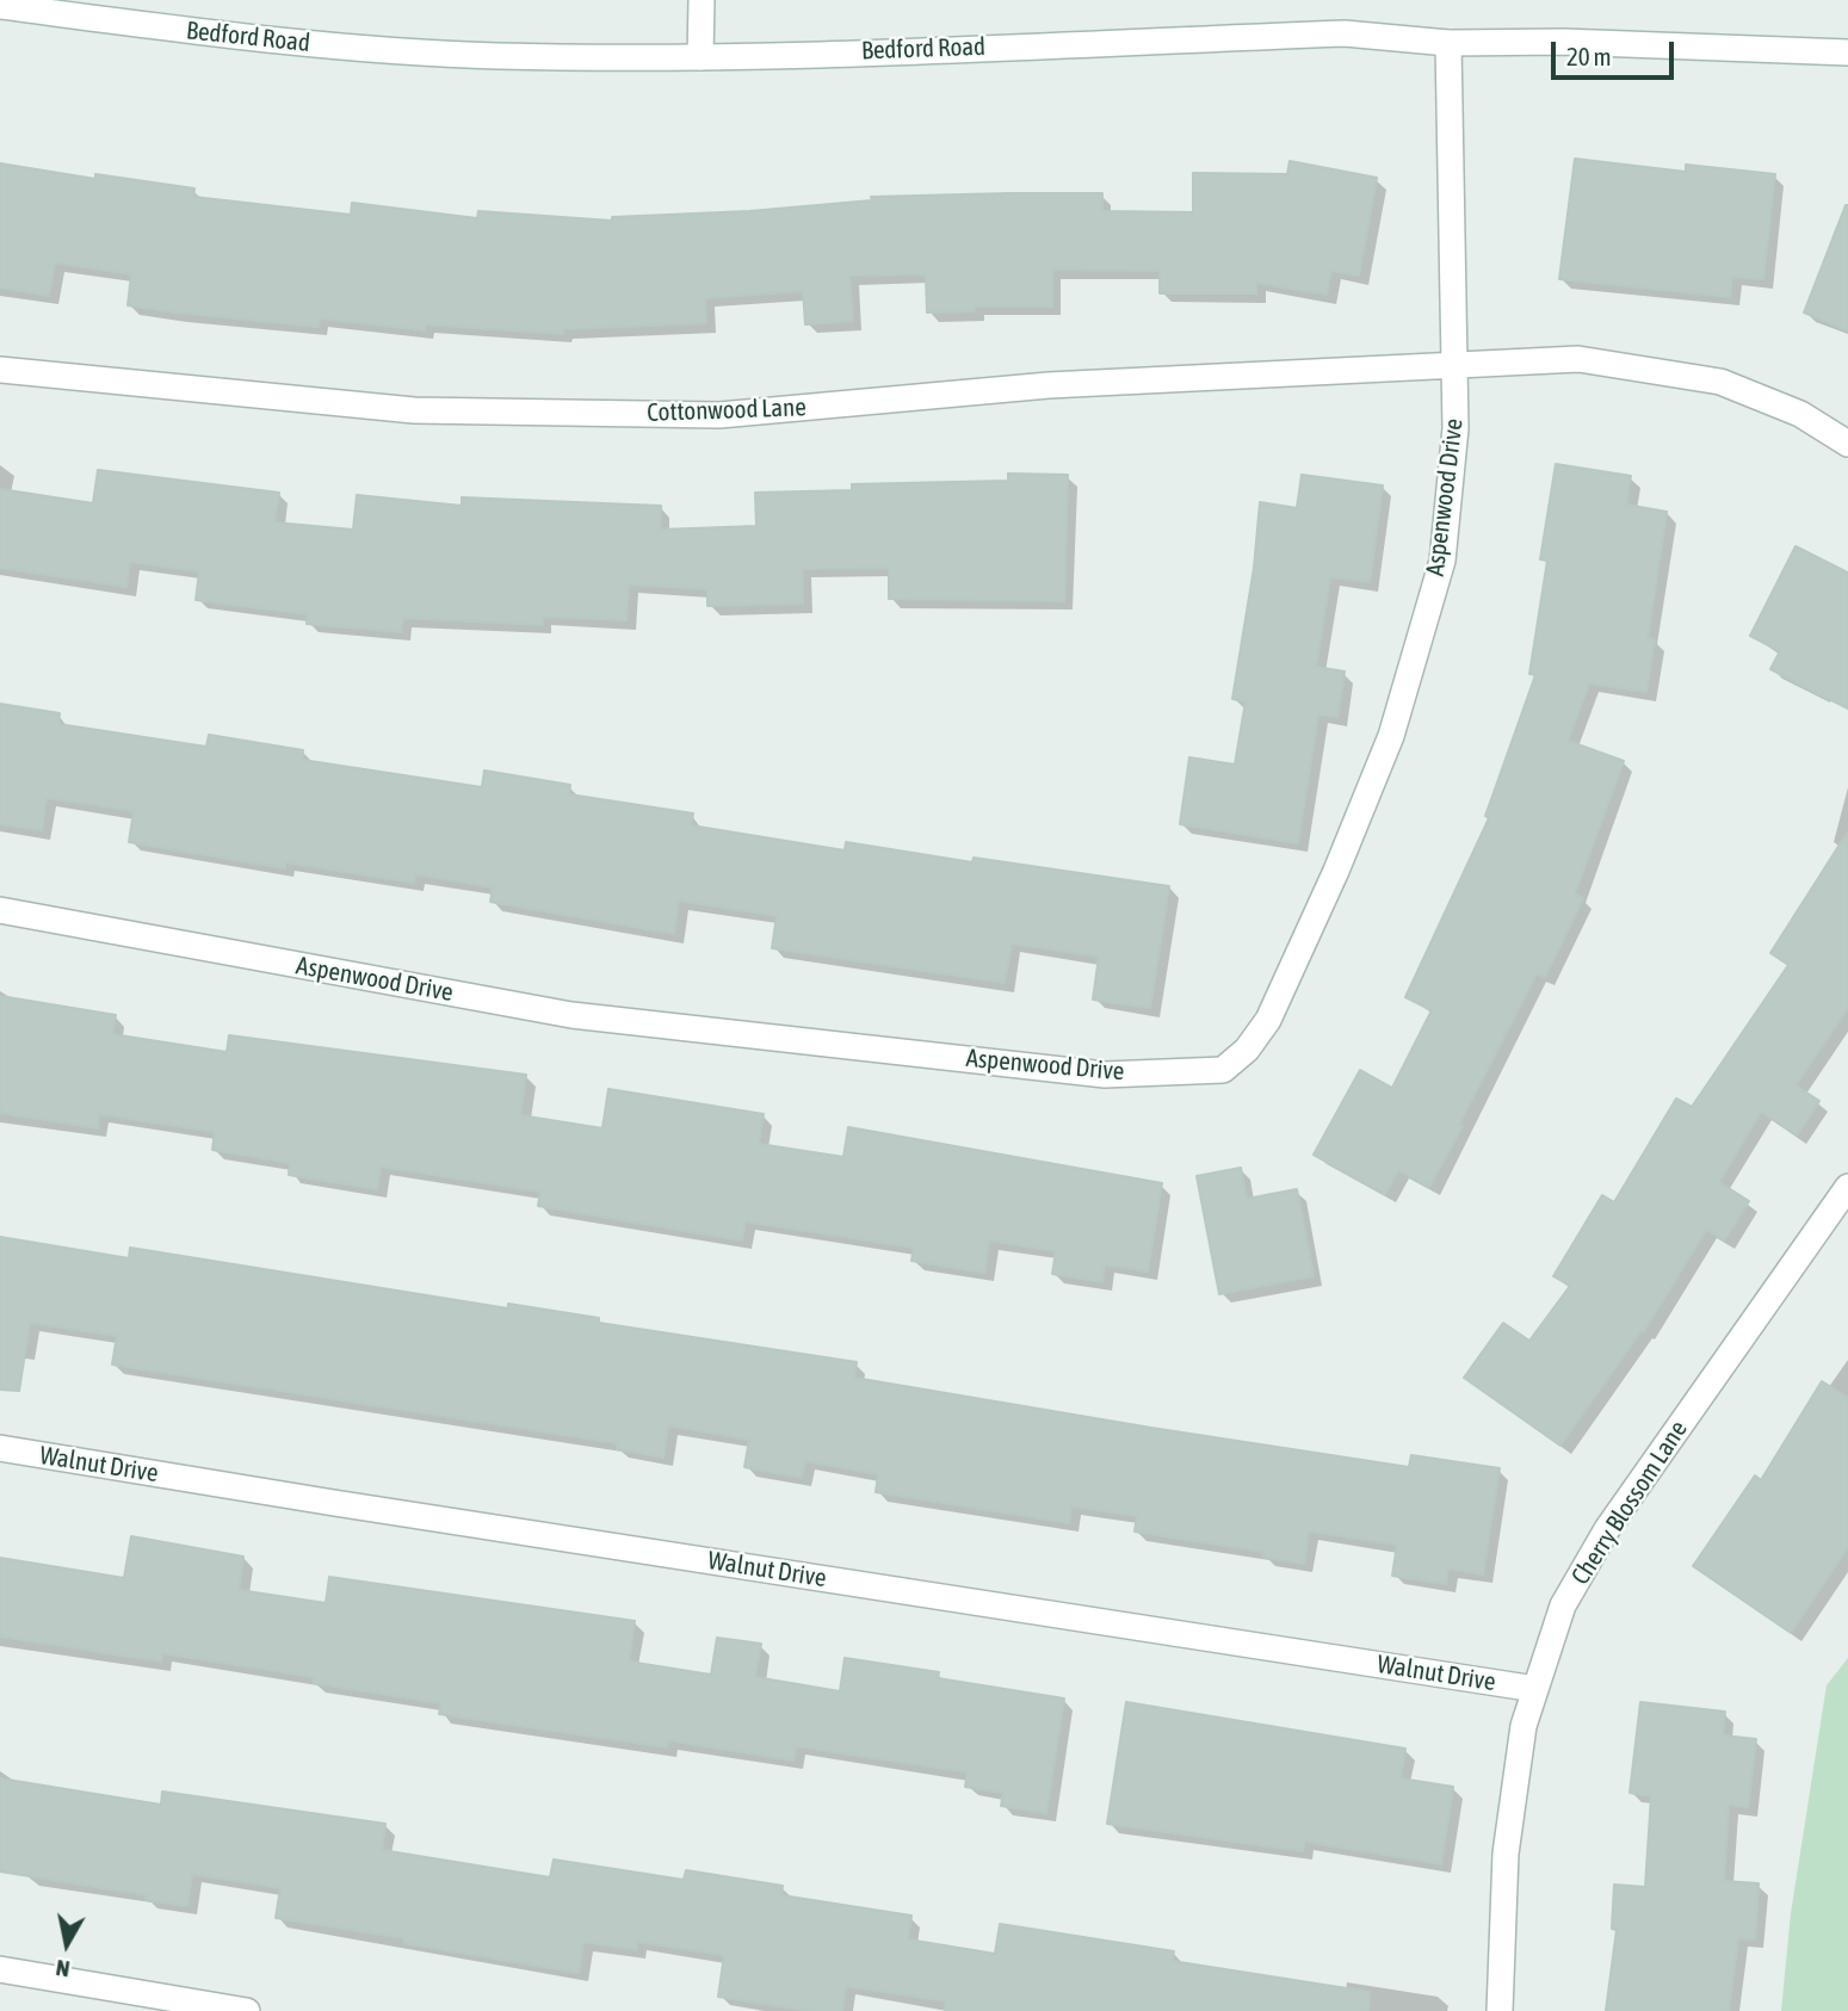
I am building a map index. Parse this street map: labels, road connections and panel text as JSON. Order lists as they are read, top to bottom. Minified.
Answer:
{"streets":{"street":["Bedford Road","Cottonwood Lane","Aspenwood Drive","Walnut Drive","Cherry Blossom Lane"]},"crossings":[["Bedford Road","Aspenwood Drive"],["Cottonwood Lane","Aspenwood Drive"],["Walnut Drive","Cherry Blossom Lane"]],"scale_bar":"20 m","north":"bottom"}
